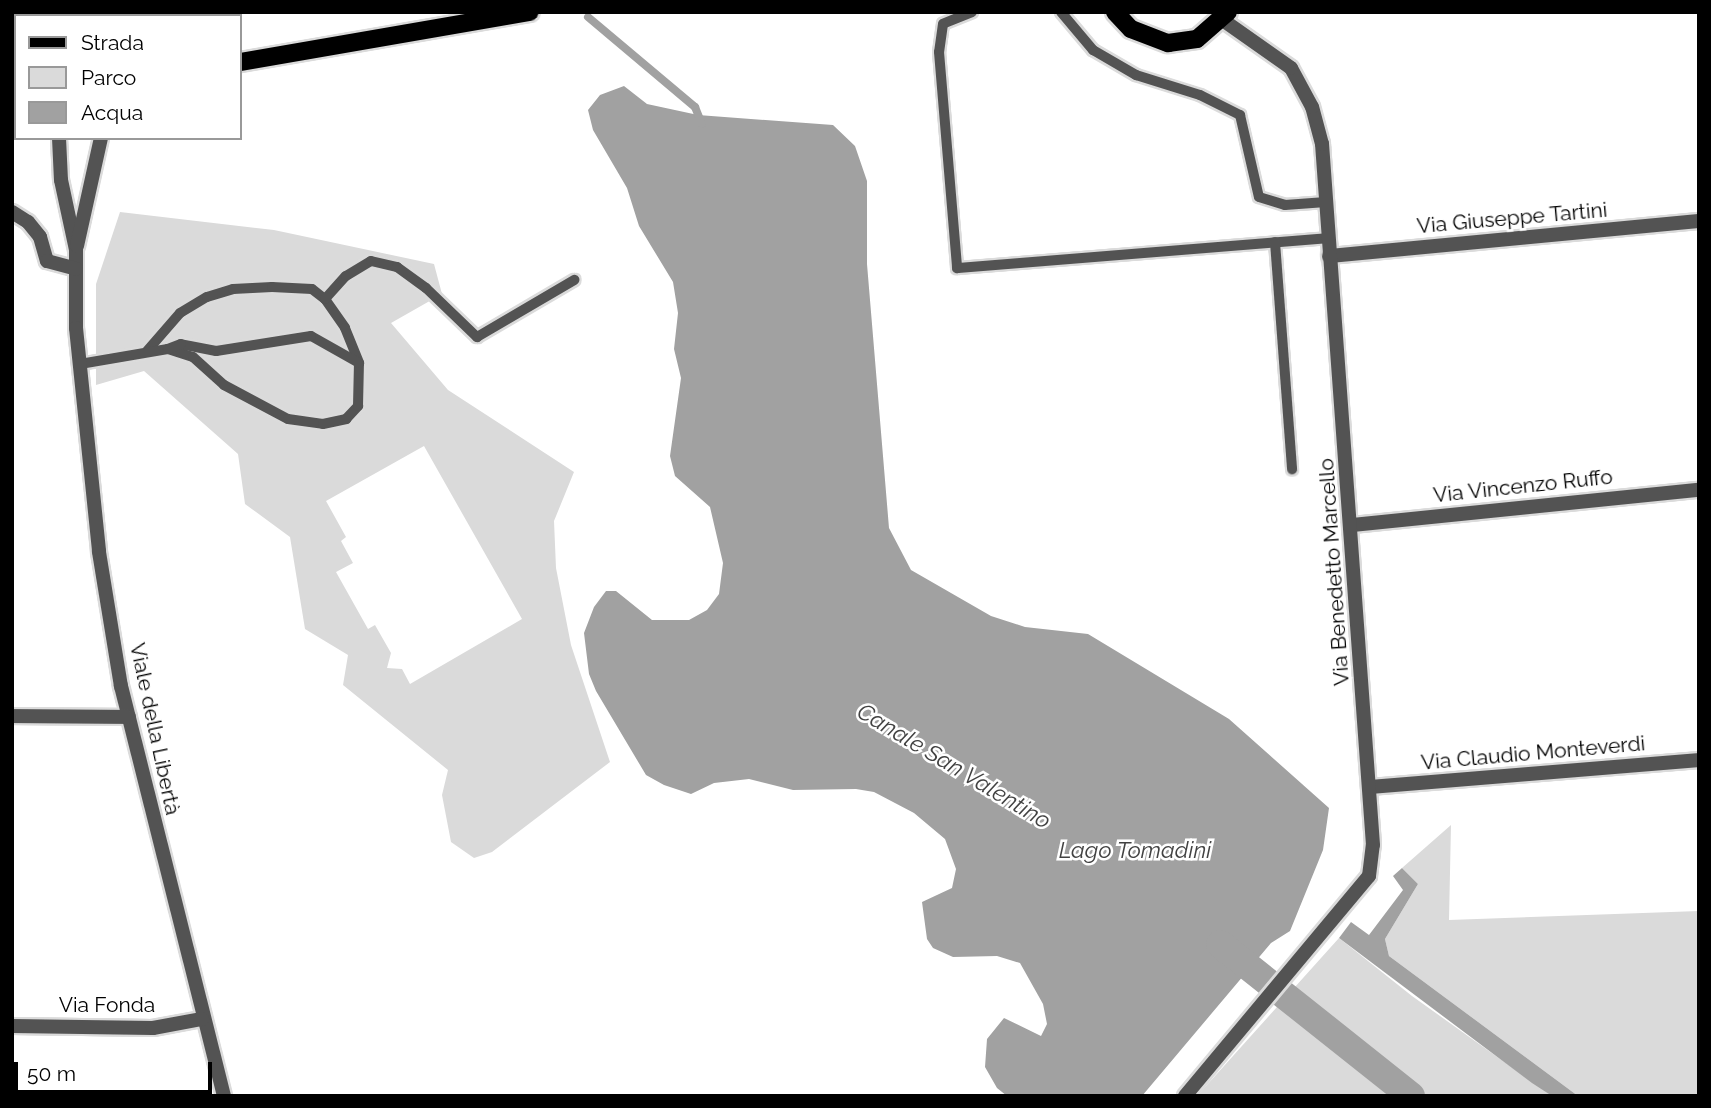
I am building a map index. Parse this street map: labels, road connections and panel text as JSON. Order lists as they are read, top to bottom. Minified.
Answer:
{"streets":{"street":["Via Giuseppe Tartini","Via Vincenzo Ruffo","Via Benedetto Marcello","Viale della Libertà","Via Claudio Monteverdi","Via Fonda"]},"crossings":[["Via Giuseppe Tartini","Via Benedetto Marcello"],["Via Vincenzo Ruffo","Via Benedetto Marcello"],["Via Benedetto Marcello","Via Claudio Monteverdi"],["Viale della Libertà","Via Fonda"]],"water":["Canale San Valentino","Lago Tomadini"],"legend":["Strada","Parco","Acqua"],"scale_bar":"50 m"}
